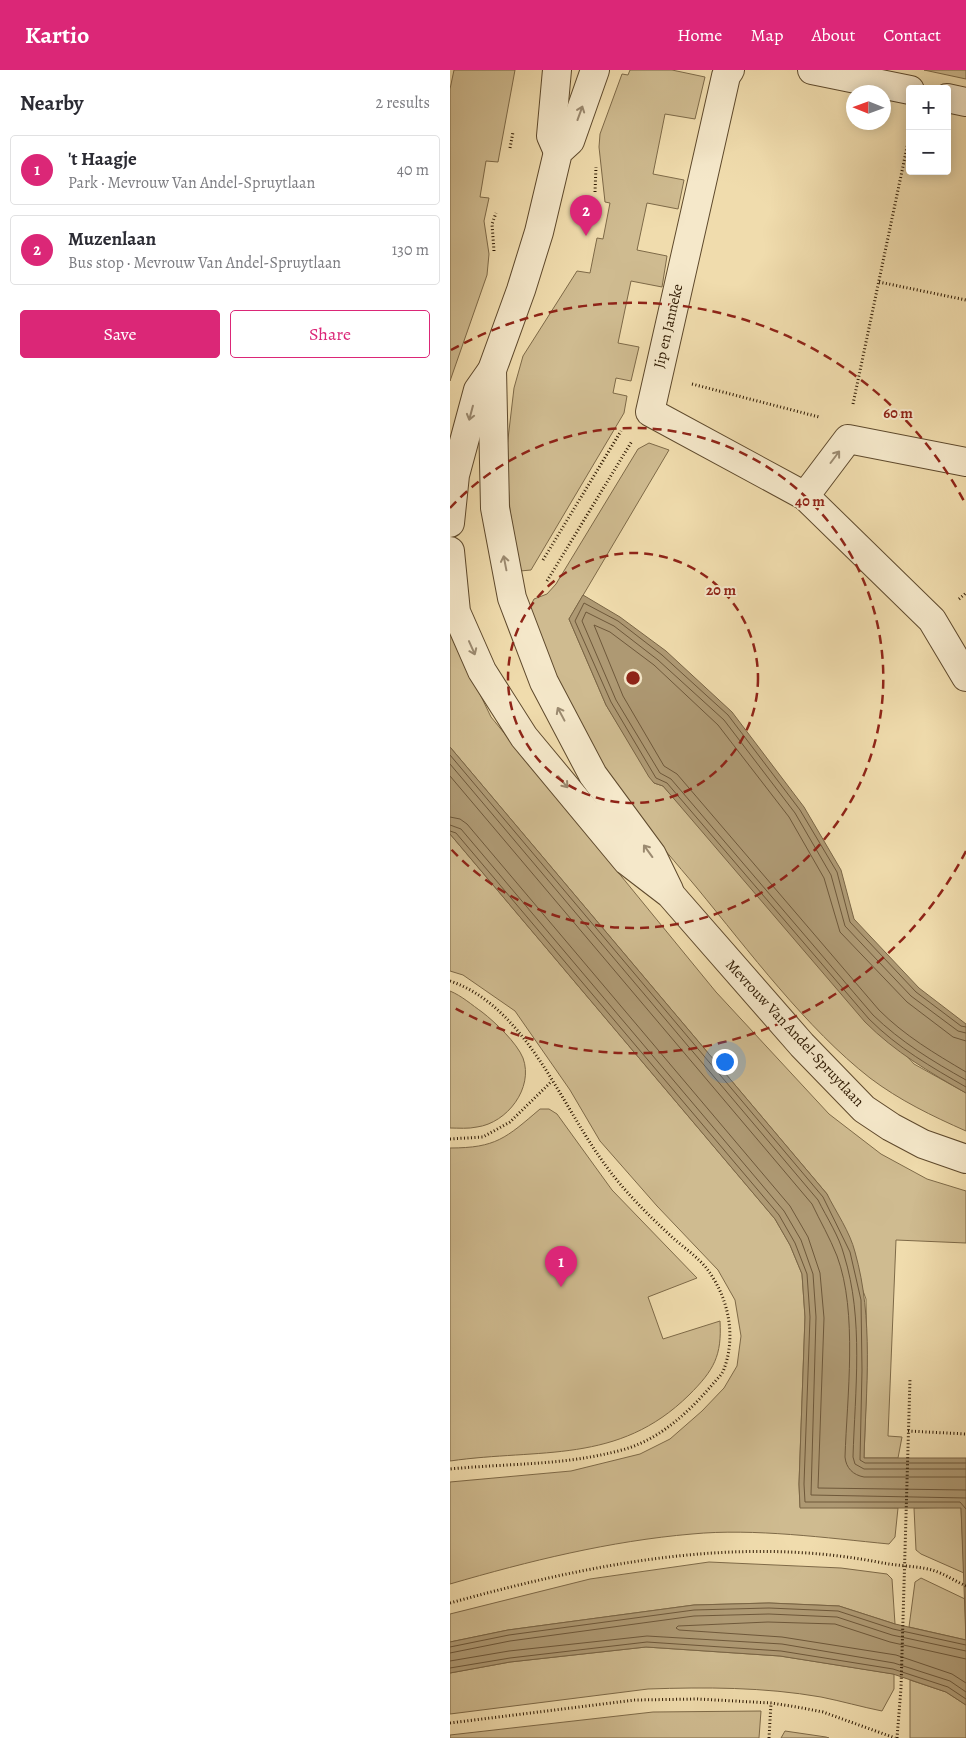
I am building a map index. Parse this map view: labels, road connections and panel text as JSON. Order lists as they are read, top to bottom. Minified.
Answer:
{"streets":{"street":["Jip en Janneke","Mevrouw Van Andel-Spruytlaan"]},"north":"left","page":{"header":"Kartio","nav":["Home","Map","About","Contact"],"heading":["Nearby","2 results"],"map_buttons":["+","−"],"list":[{"mark":"1","name":"'t Haagje","note":"Park · Mevrouw Van Andel-Spruytlaan","value":"40 m"},{"mark":"2","name":"Muzenlaan","note":"Bus stop · Mevrouw Van Andel-Spruytlaan","value":"130 m"}],"pins":["2","1"],"buttons":["Save","Share"]},"rings":["60 m","40 m","20 m"]}
